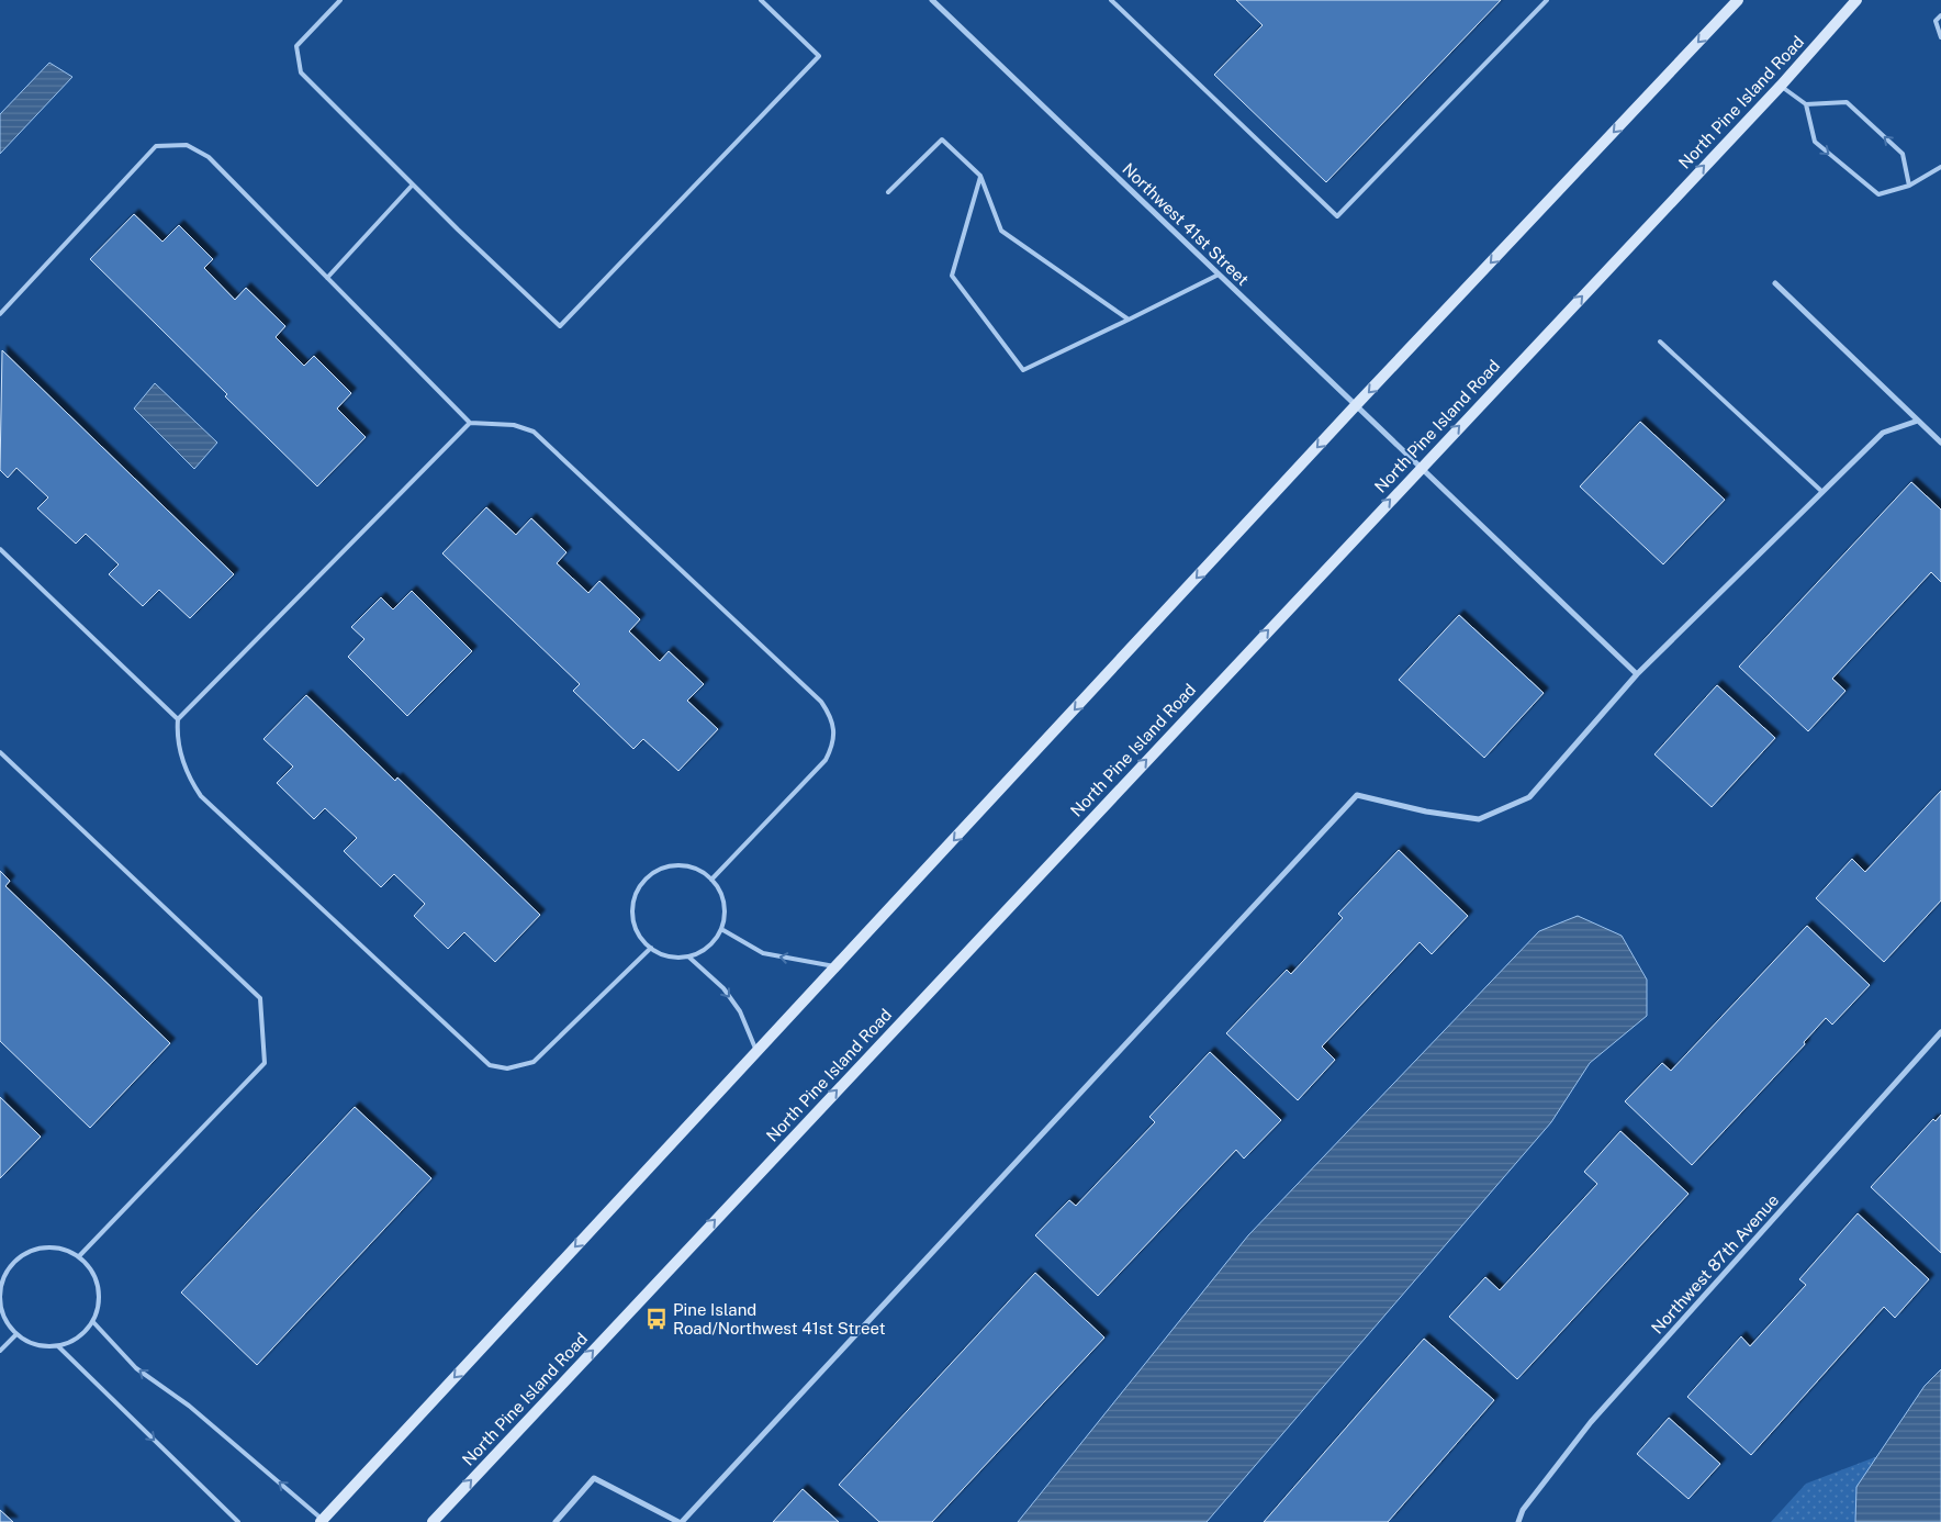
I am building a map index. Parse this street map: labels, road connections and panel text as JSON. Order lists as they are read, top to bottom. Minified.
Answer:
{"streets":{"main road":["North Pine Island Road"],"street":["Northwest 41st Street","Northwest 87th Avenue"]},"crossings":[["North Pine Island Road","Northwest 41st Street"]],"places":{"bus stop":["Pine Island Road/Northwest 41st Street"]}}
